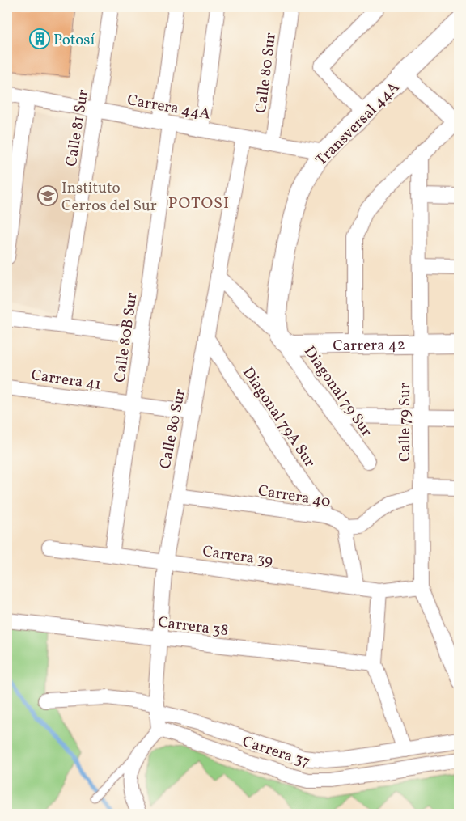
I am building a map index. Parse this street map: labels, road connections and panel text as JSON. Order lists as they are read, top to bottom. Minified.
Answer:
{"streets":{"street":["Calle 80 Sur","Carrera 44A","Transversal 44A","Calle 81 Sur","Calle 80B Sur","Carrera 42","Carrera 41","Diagonal 79 Sur","Diagonal 79A Sur","Calle 79 Sur","Carrera 40","Carrera 39","Carrera 38","Carrera 37"]},"crossings":[["Calle 80 Sur","Carrera 44A"],["Calle 80 Sur","Carrera 41"],["Calle 80 Sur","Diagonal 79 Sur"],["Calle 80 Sur","Diagonal 79A Sur"],["Calle 80 Sur","Carrera 40"],["Calle 80 Sur","Carrera 39"],["Calle 80 Sur","Carrera 38"],["Calle 80 Sur","Carrera 37"],["Carrera 44A","Transversal 44A"],["Carrera 44A","Calle 81 Sur"],["Carrera 44A","Calle 80B Sur"],["Transversal 44A","Carrera 42"],["Transversal 44A","Diagonal 79 Sur"],["Calle 80B Sur","Carrera 41"],["Calle 80B Sur","Carrera 39"],["Carrera 42","Diagonal 79 Sur"],["Carrera 42","Calle 79 Sur"],["Diagonal 79A Sur","Carrera 40"],["Calle 79 Sur","Carrera 39"]],"districts":["POTOSI"],"places":{"building":["Potosí"],"school or university":["Instituto Cerros del Sur"]}}
